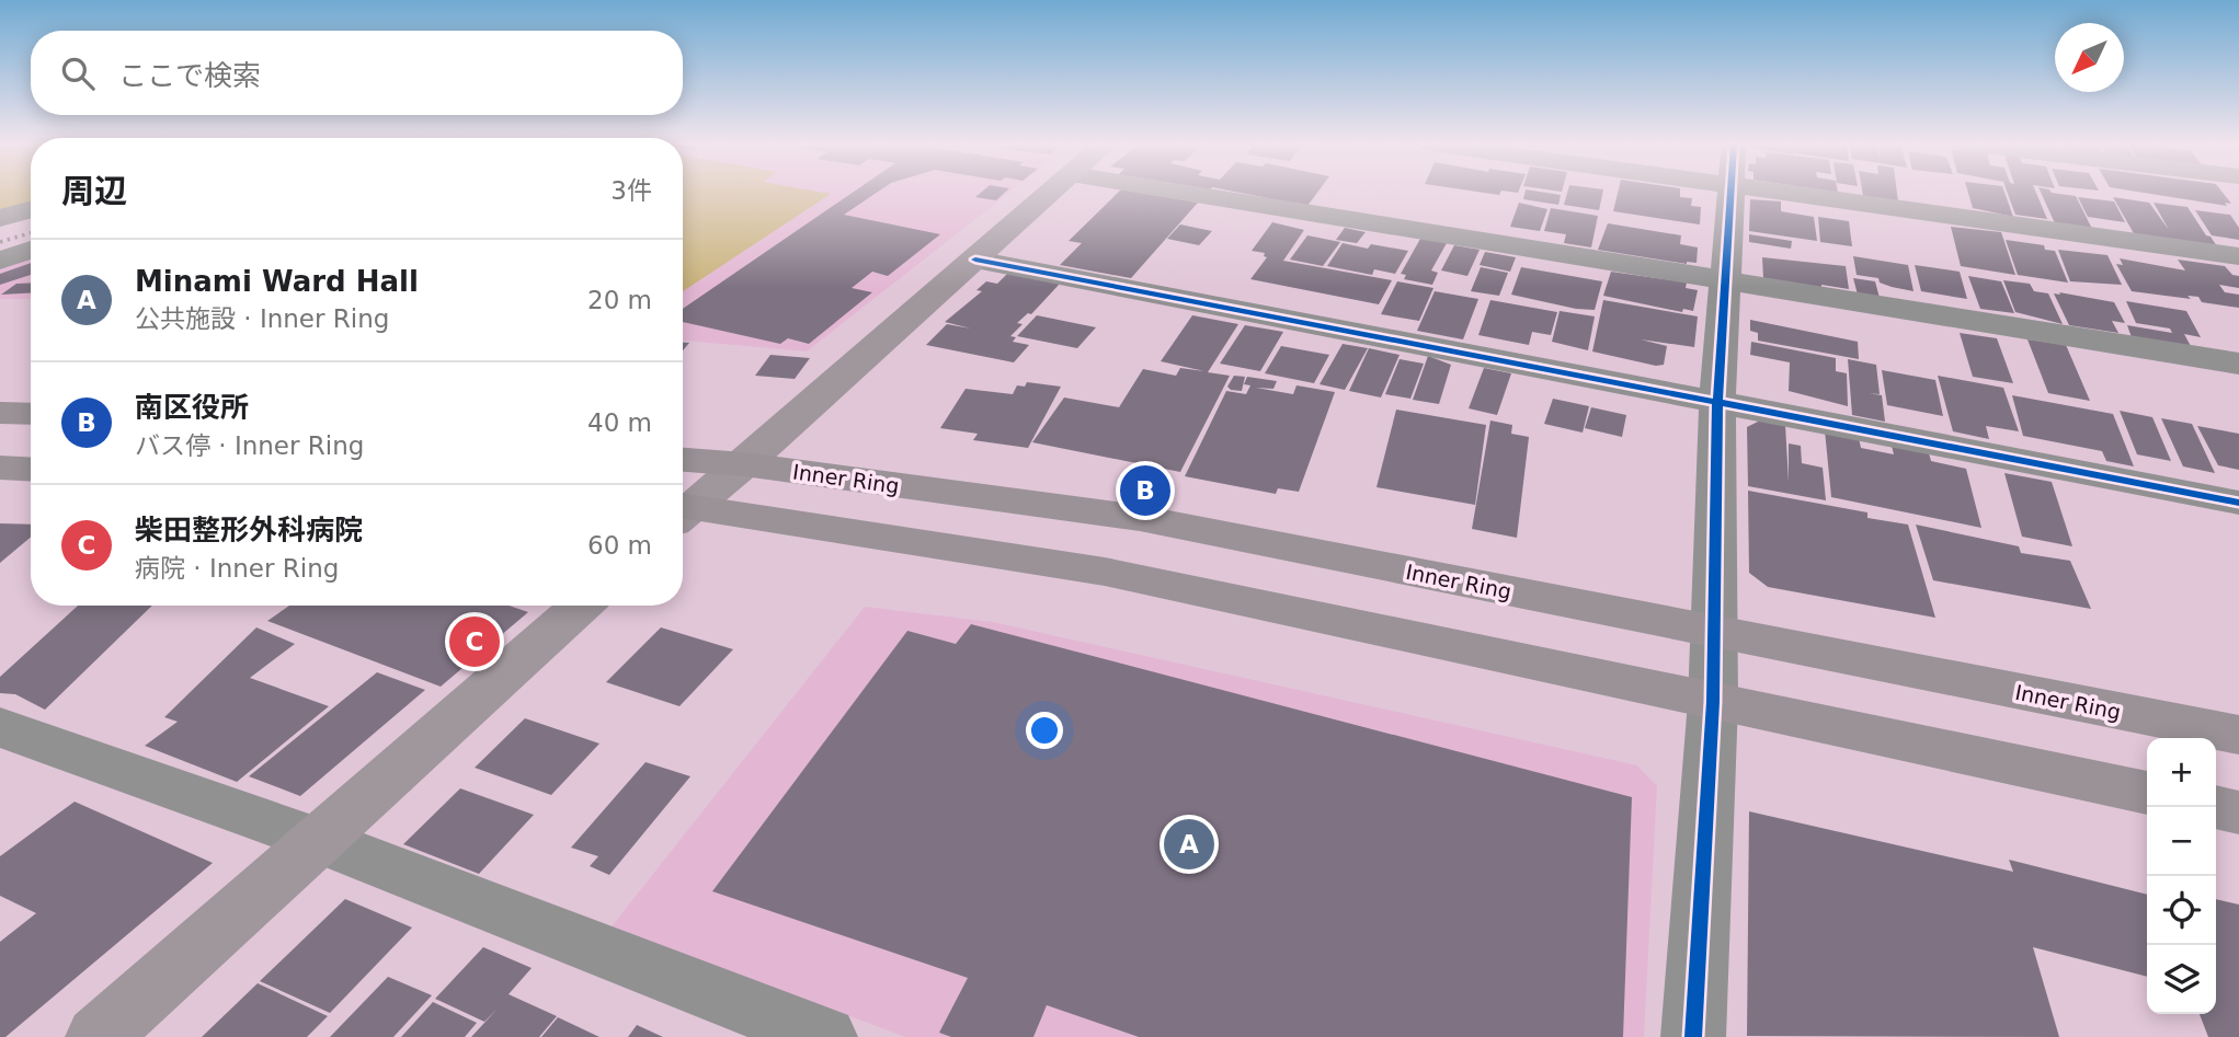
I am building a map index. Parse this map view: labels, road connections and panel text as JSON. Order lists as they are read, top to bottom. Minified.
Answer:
{"streets":{"main road":["Inner Ring"]},"north":"bottom left","page":{"search":"ここで検索","heading":["周辺","3件"],"list":[{"mark":"A","name":"Minami Ward Hall","note":"公共施設 · Inner Ring","value":"20 m"},{"mark":"B","name":"南区役所","note":"バス停 · Inner Ring","value":"40 m"},{"mark":"C","name":"柴田整形外科病院","note":"病院 · Inner Ring","value":"60 m"}],"pins":["B","C","A"],"map_buttons":["+","−"]}}
